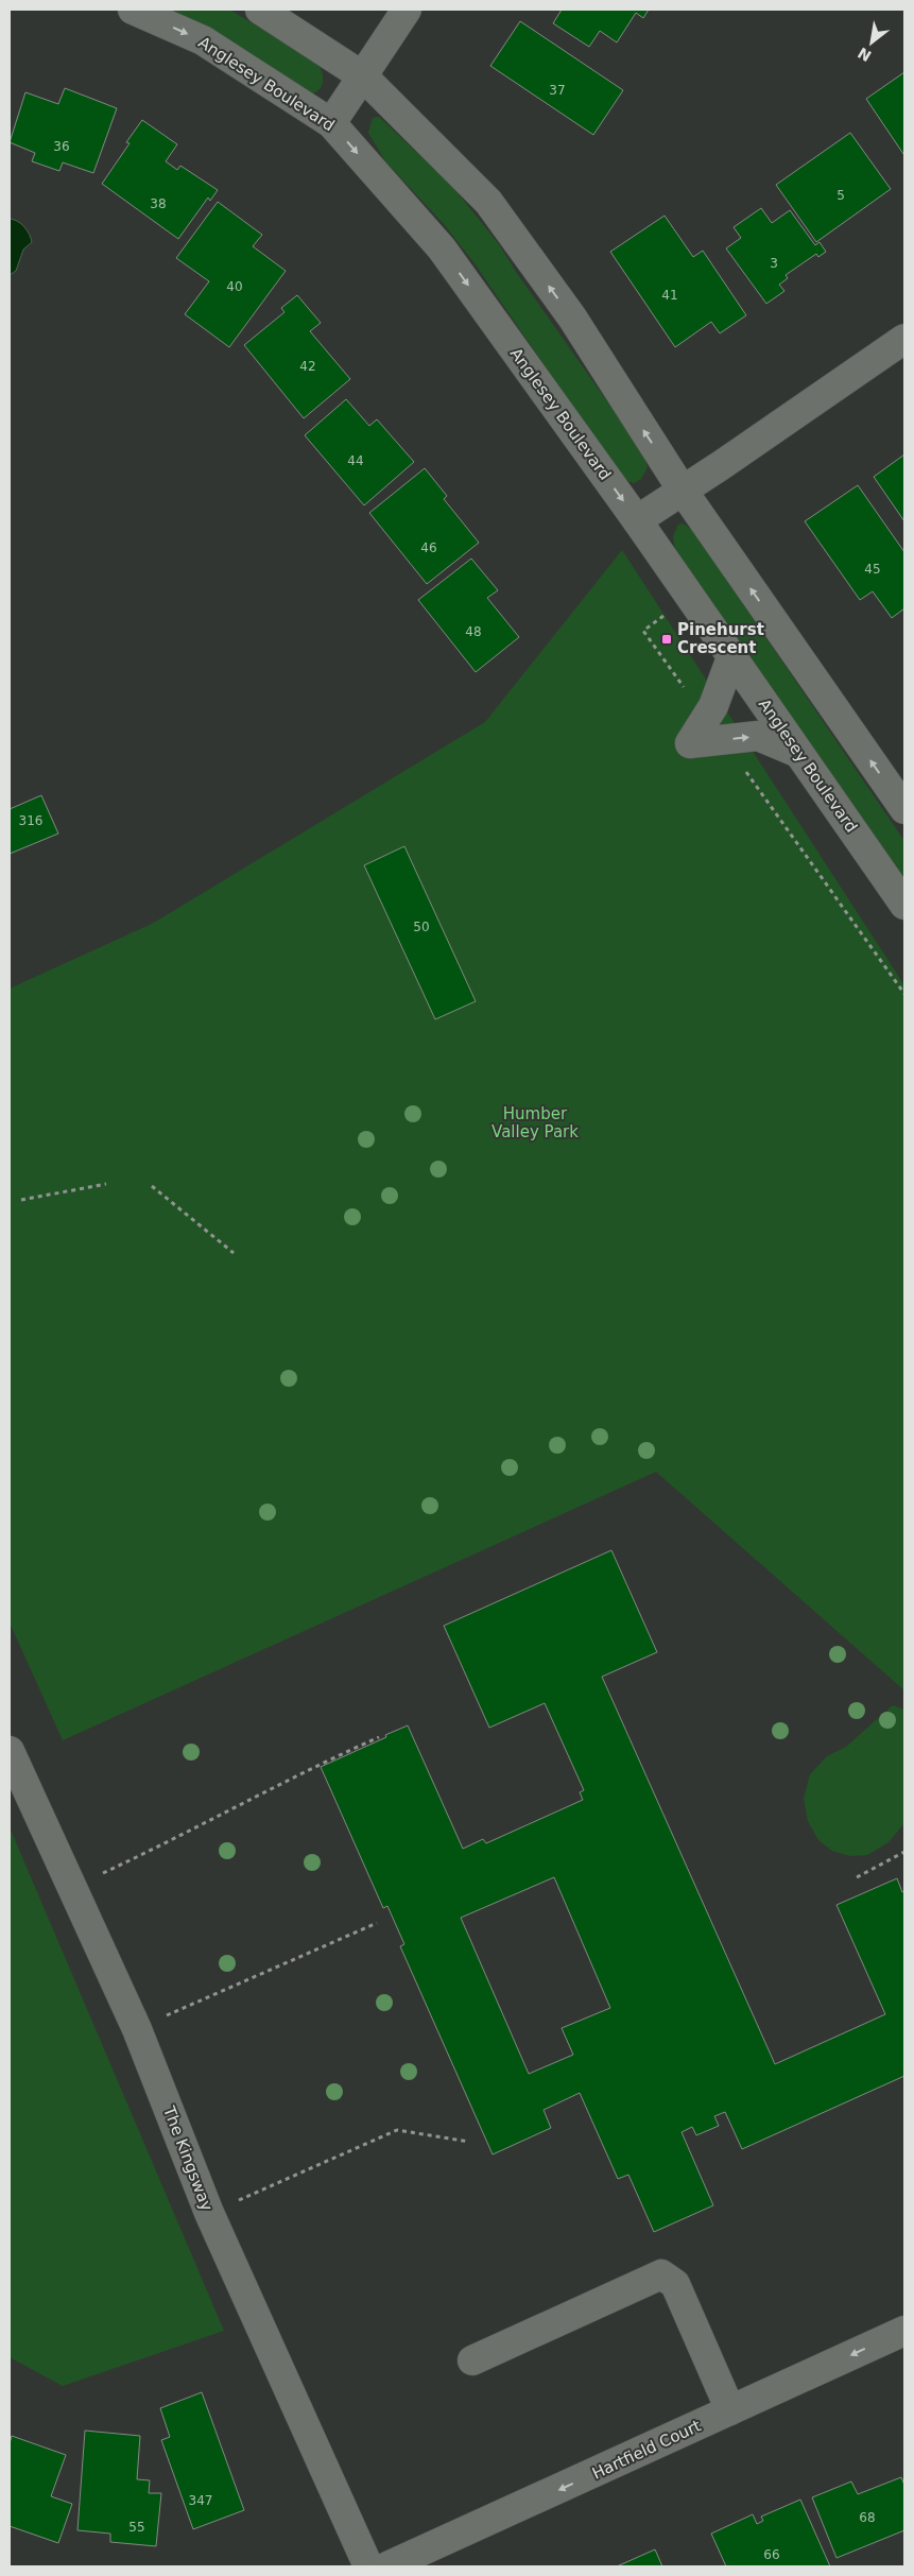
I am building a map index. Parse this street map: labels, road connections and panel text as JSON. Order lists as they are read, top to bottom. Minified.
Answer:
{"streets":{"street":["Anglesey Boulevard","The Kingsway","Hartfield Court"]},"one_way":["Hartfield Court"],"parks":["Humber Valley Park"],"places":{"transit":["Pinehurst Crescent"]},"house_numbers":["37","36","5","38","3","40","41","42","44","46","45","48","316","50","347","68","55","66"],"north":"bottom left"}
